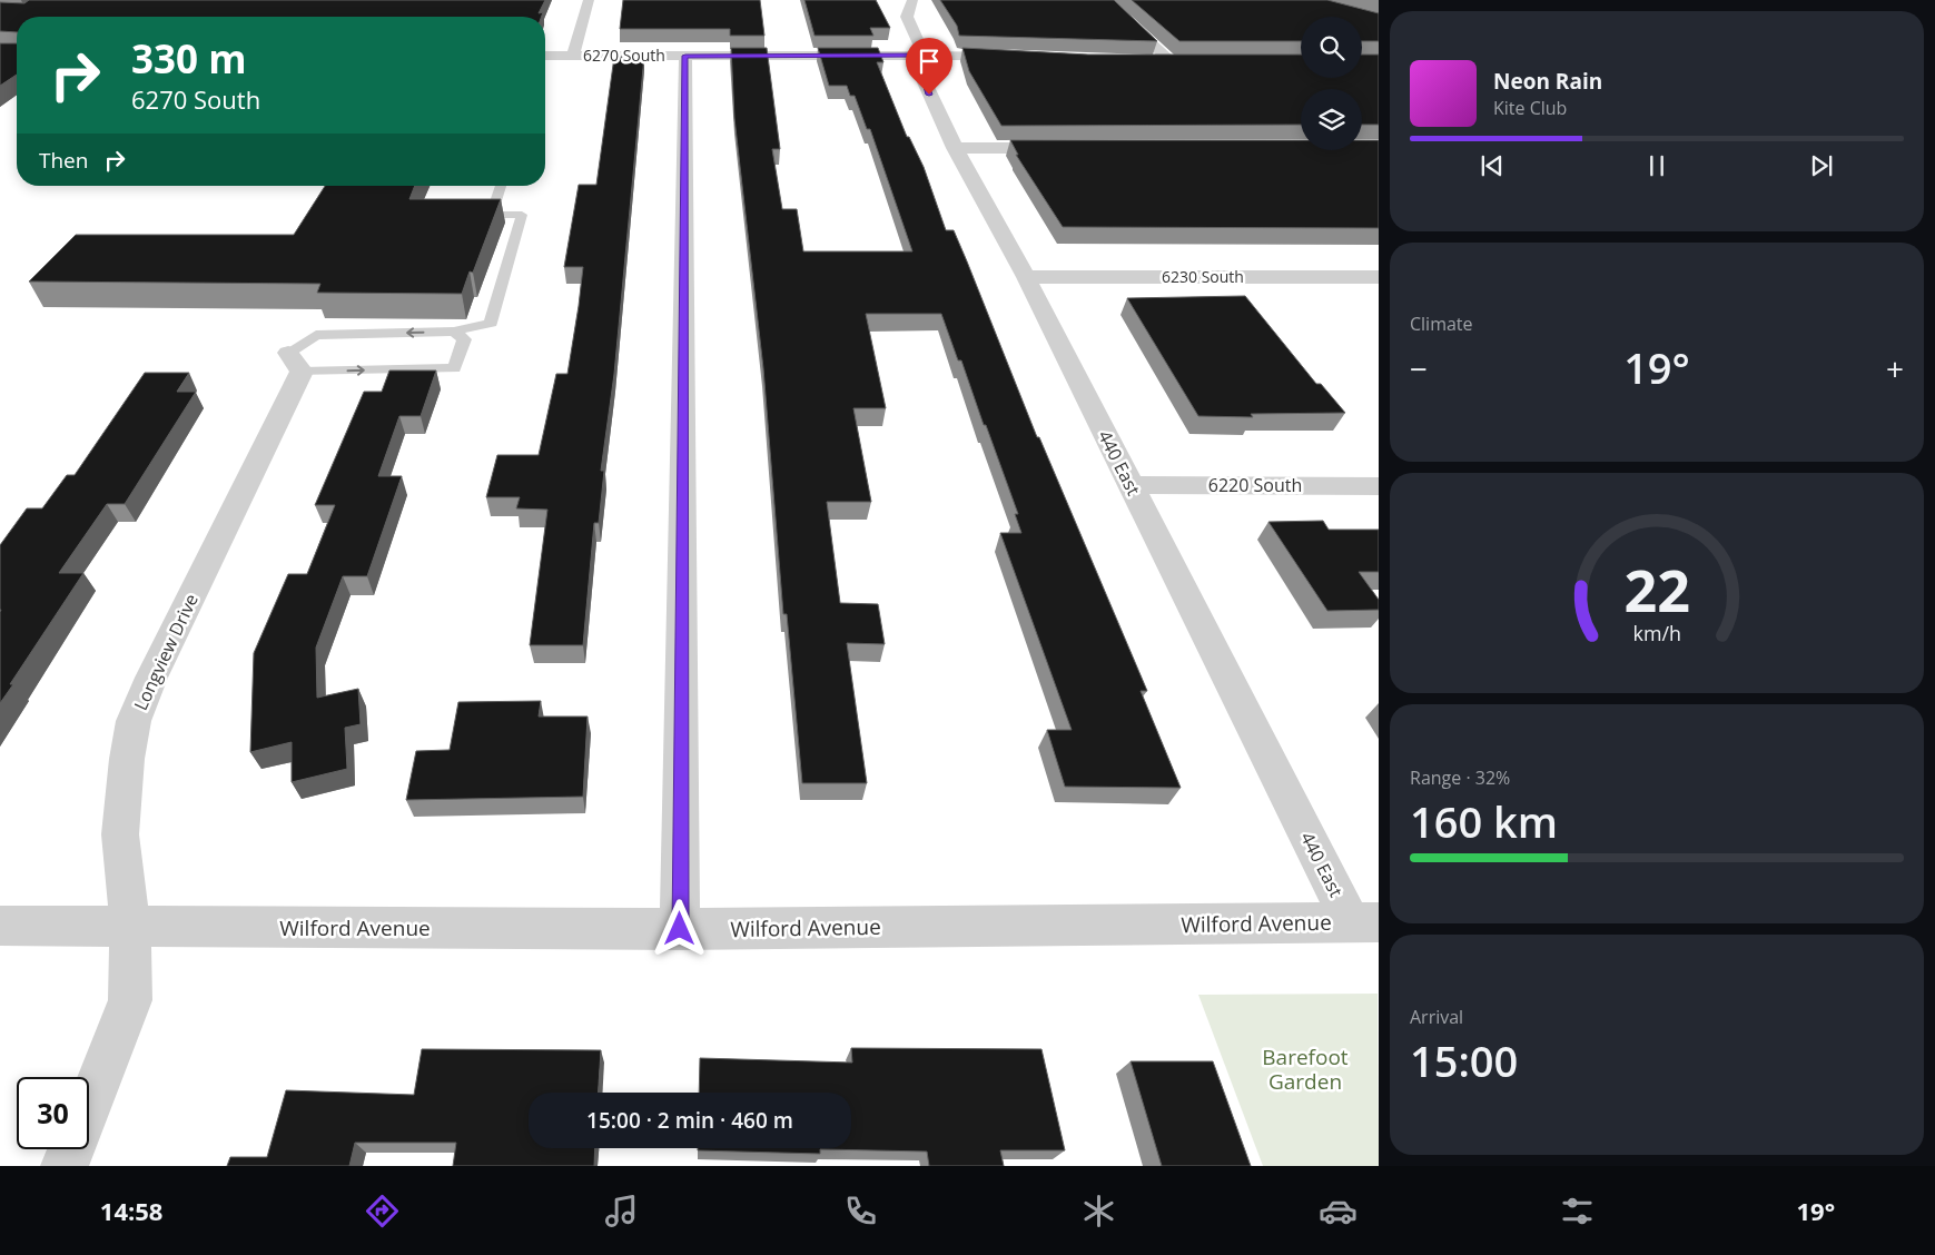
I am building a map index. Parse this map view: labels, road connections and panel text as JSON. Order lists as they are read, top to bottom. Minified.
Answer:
{"streets":{"street":["6270 South","6230 South","440 East","6220 South","Longview Drive","Wilford Avenue"]},"crossings":[["6270 South","440 East"],["6230 South","440 East"],["440 East","6220 South"],["440 East","Wilford Avenue"],["Longview Drive","Wilford Avenue"]],"parks":["Barefoot Garden"],"page":{"turn":["330 m","6270 South"],"song":["Neon Rain","Kite Club"],"then":"Then","tile":["Climate",["Range · 32%","160 km"],["Arrival","15:00"]],"heat":["−","19°","+"],"limit":"30","trip":"15:00 · 2 min · 460 m","tabs":["14:58","19°"],"gauge":["22","km/h"]}}
